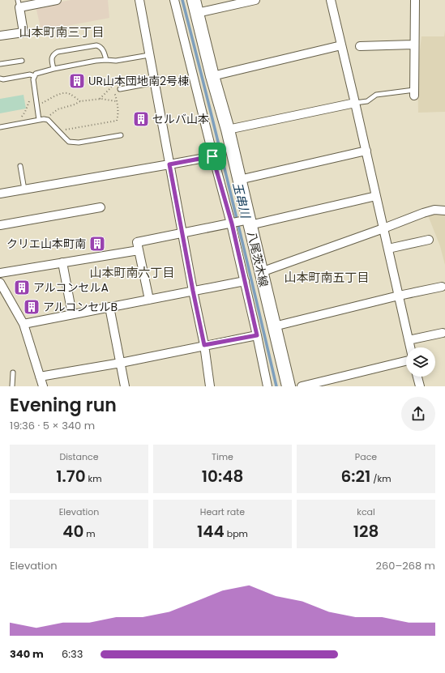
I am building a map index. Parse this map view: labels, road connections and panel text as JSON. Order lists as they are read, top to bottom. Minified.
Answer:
{"streets":{"main road":["八尾茨木線"]},"districts":["山本町南三丁目","山本町南六丁目","山本町南五丁目"],"water":["玉串川"],"places":{"building":["UR山本団地南2号棟","セルバ山本","クリエ山本町南","アルコンセルA","アルコンセルB"]},"page":{"heading":["Evening run","19:36 · 5 × 340 m"],"stats":[["Distance","1.70 km"],["Time","10:48"],["Pace","6:21 /km"],["Elevation","40 m"],["Heart rate","144 bpm"],["kcal","128"]],"chart":["Elevation","260–268 m"],"list":[{"name":"340 m","note":"6:33"}]}}
